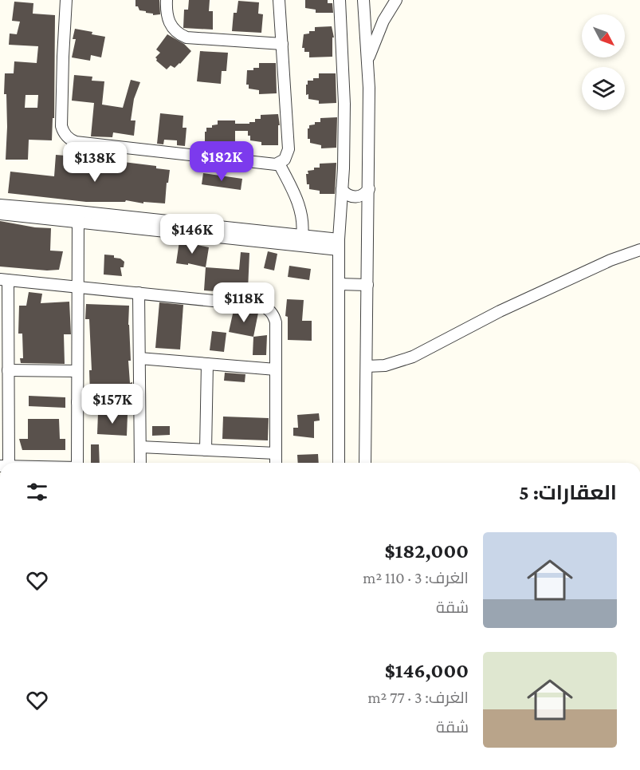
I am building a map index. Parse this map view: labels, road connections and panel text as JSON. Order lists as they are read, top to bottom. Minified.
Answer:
{"north":"bottom right","page":{"price":["$182K","$138K","$146K","$118K","$157K"],"heading":"العقارات: 5","list":[{"name":"$182,000","note":"الغرف: 3 · 110 m² · شقة"},{"name":"$146,000","note":"الغرف: 3 · 77 m² · شقة"}]}}
